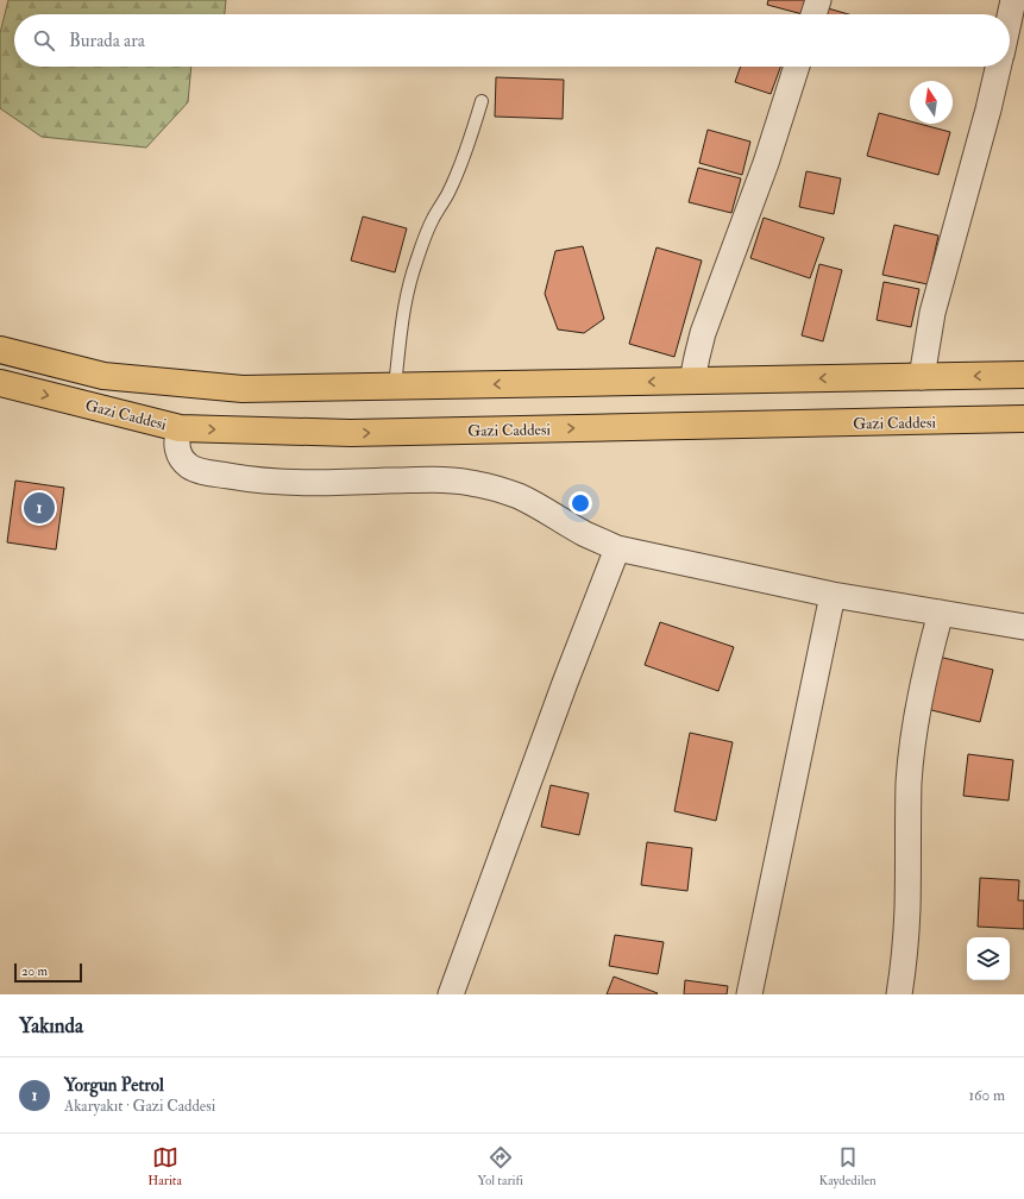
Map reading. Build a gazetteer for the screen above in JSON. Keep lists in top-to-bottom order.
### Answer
{
  "streets": {
    "highway": ["Gazi Caddesi"]
  },
  "scale_bar": "20 m",
  "north": "top",
  "page": {
    "search": "Burada ara",
    "pins": "1",
    "scale": "20 m",
    "heading": "Yakında",
    "list": [
      {
        "mark": "1",
        "name": "Yorgun Petrol",
        "note": "Akaryakıt · Gazi Caddesi",
        "value": "160 m"
      }
    ],
    "nav": ["Harita", "Yol tarifi", "Kaydedilen"]
  }
}
